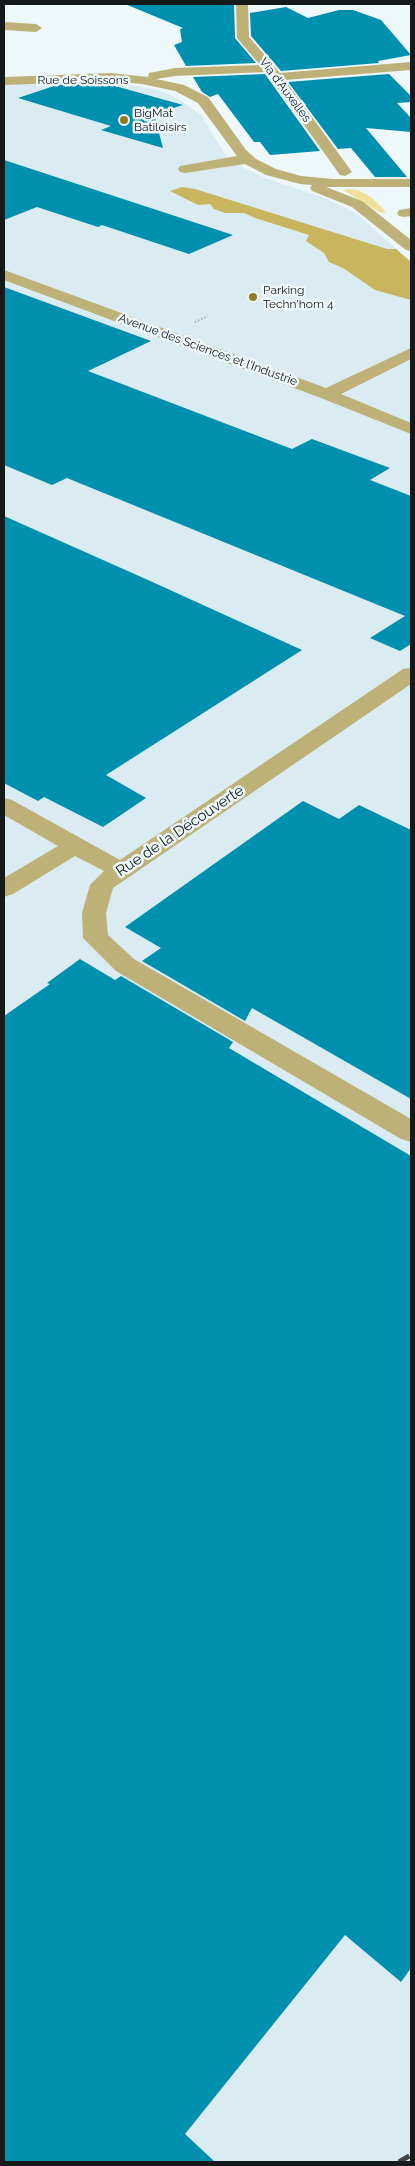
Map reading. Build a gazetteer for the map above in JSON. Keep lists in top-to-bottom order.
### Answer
{
  "streets": {
    "street": [
      "Rue de Soissons",
      "Via d'Auxelles",
      "Avenue des Sciences et l'Industrie",
      "Rue de la Découverte"
    ]
  },
  "places": ["BigMat Batiloisirs", "Parking Techn'hom 4"]
}
